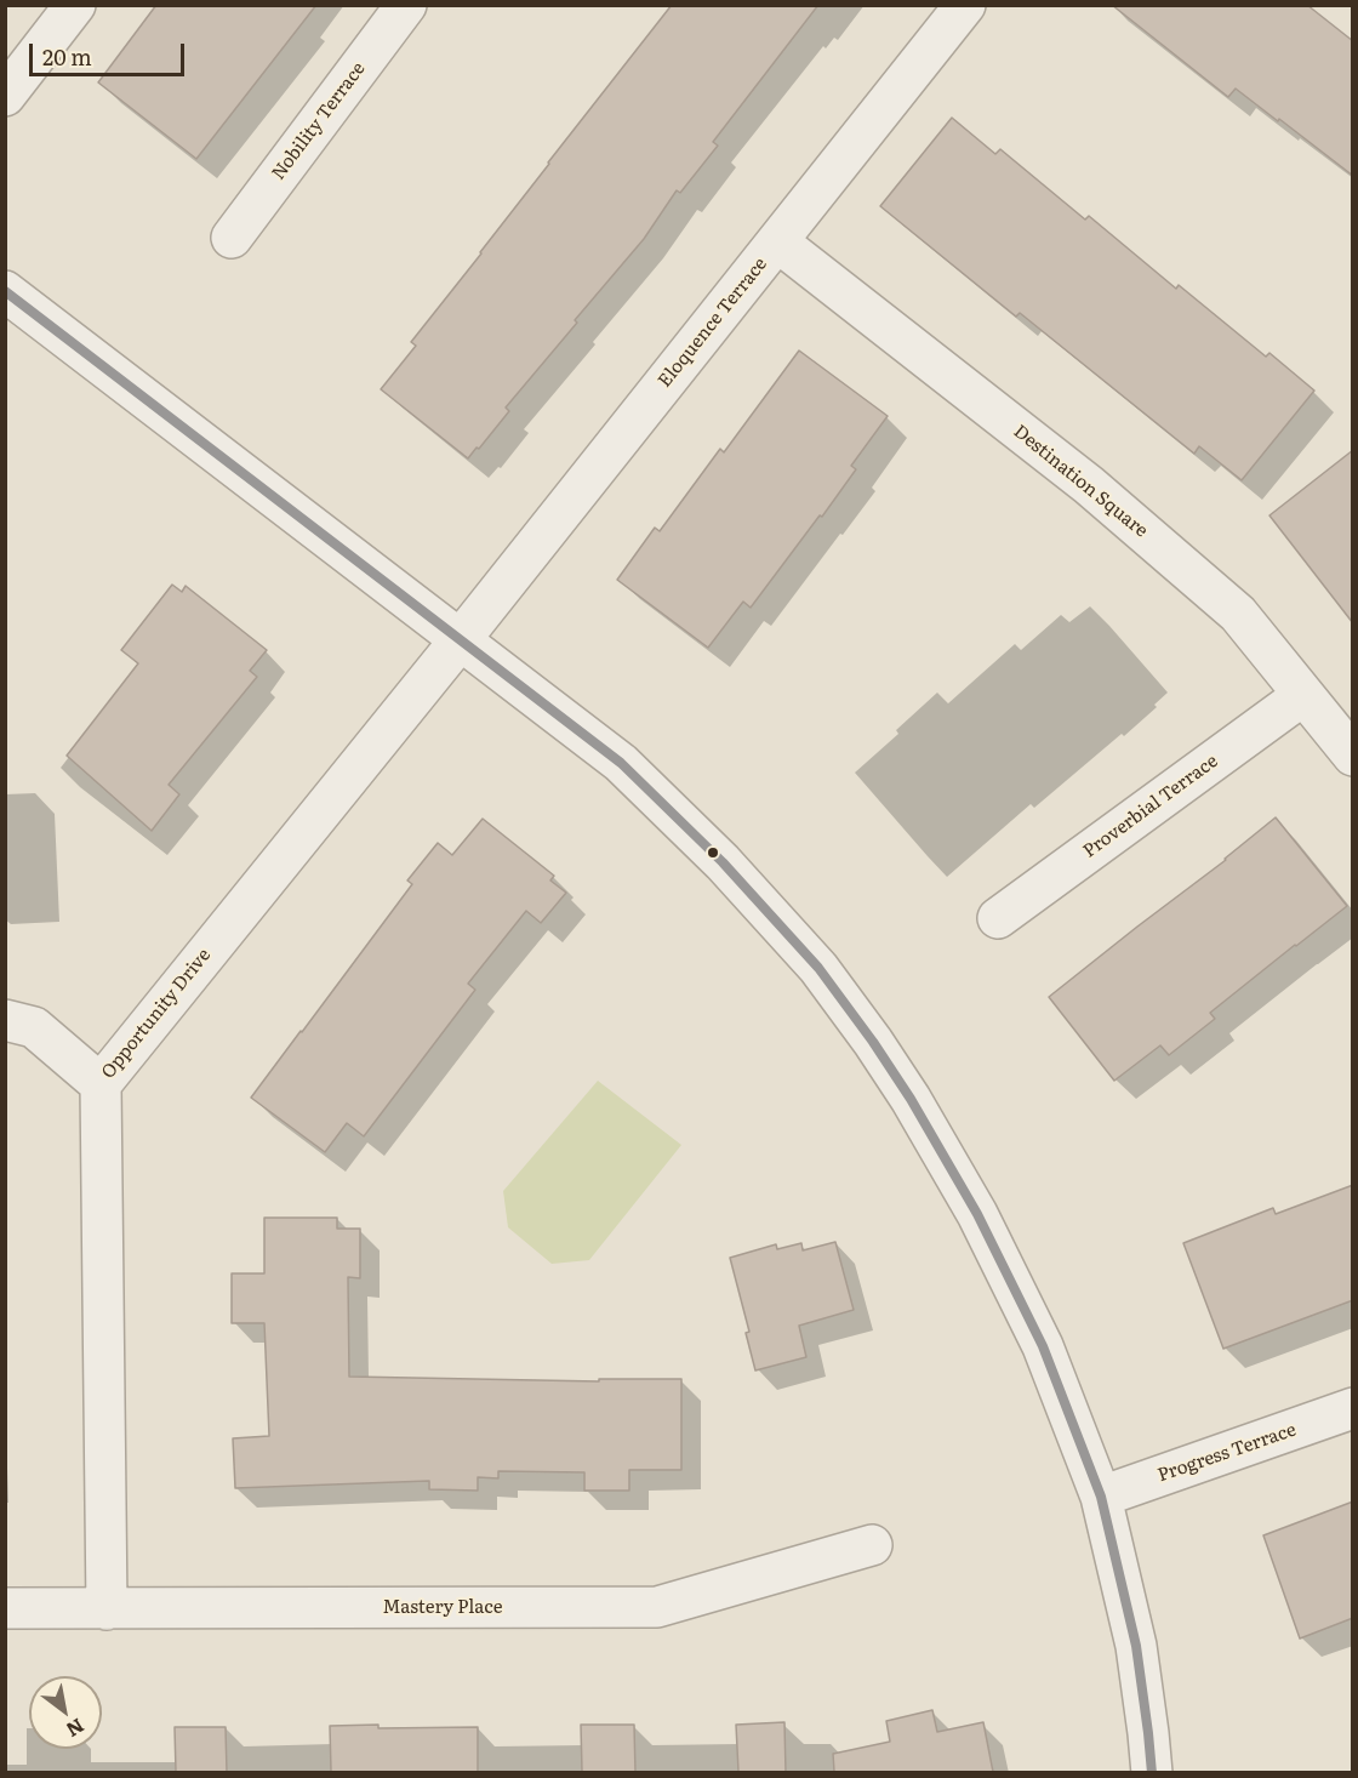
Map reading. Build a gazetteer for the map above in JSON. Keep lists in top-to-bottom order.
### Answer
{
  "streets": {
    "street": [
      "Nobility Terrace",
      "Eloquence Terrace",
      "Destination Square",
      "Proverbial Terrace",
      "Opportunity Drive",
      "Progress Terrace",
      "Mastery Place"
    ]
  },
  "crossings": [
    ["Eloquence Terrace", "Destination Square"],
    ["Eloquence Terrace", "Opportunity Drive"],
    ["Destination Square", "Proverbial Terrace"],
    ["Opportunity Drive", "Mastery Place"]
  ],
  "scale_bar": "20 m",
  "north": "bottom right"
}
